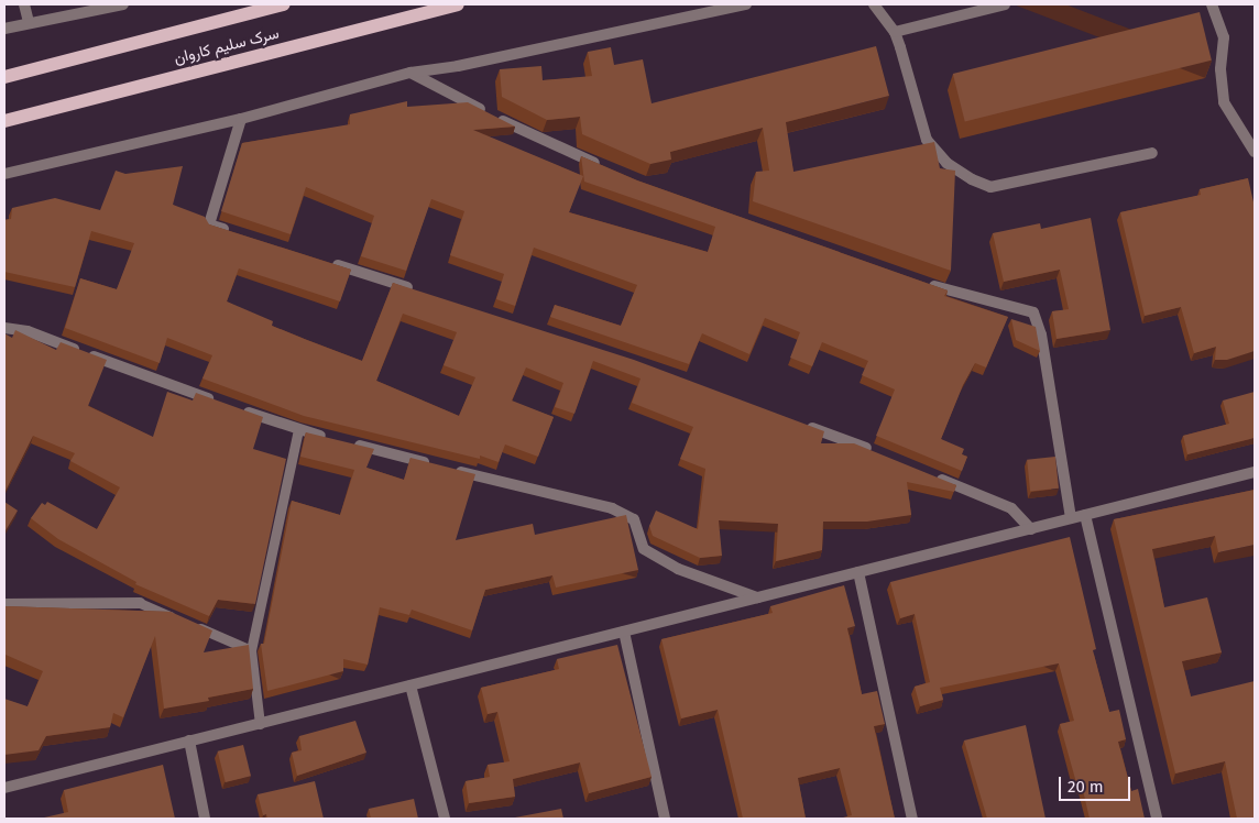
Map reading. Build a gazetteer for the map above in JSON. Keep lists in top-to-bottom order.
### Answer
{
  "streets": {
    "main road": ["سرک سلیم کاروان"]
  },
  "scale_bar": "20 m"
}
